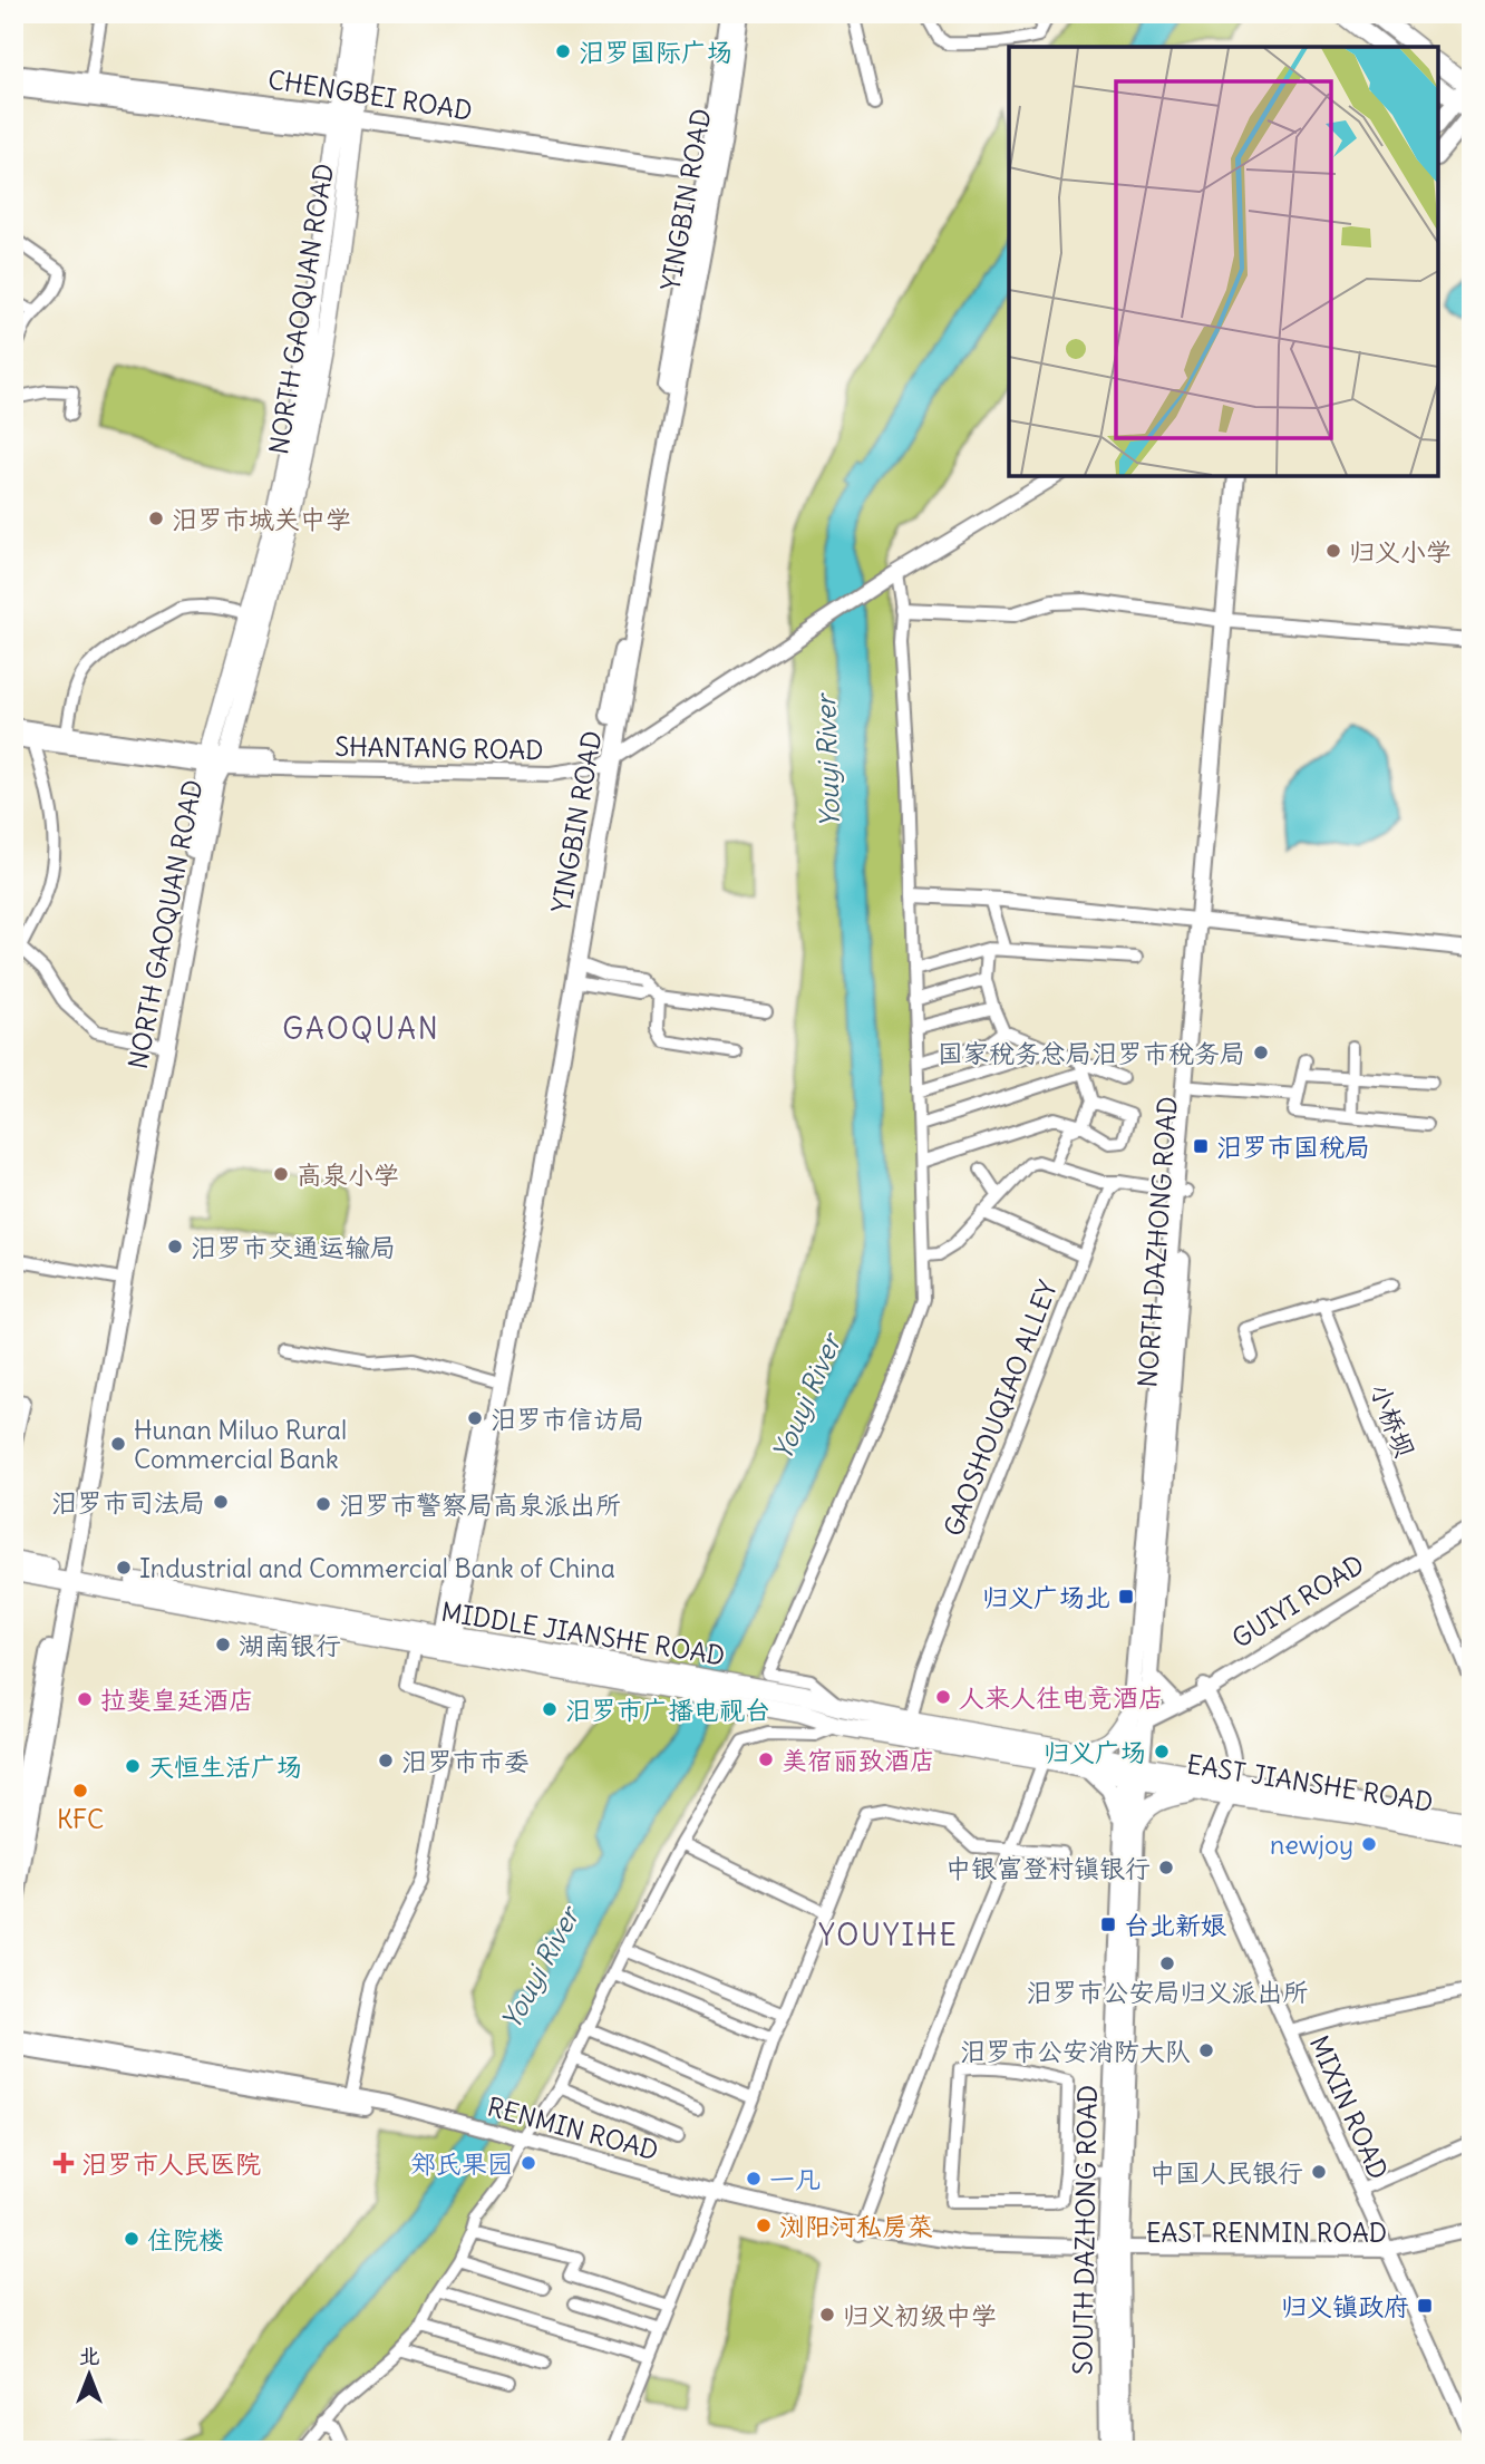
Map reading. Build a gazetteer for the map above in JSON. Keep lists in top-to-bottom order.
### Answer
{
  "streets": {
    "main road": [
      "CHENGBEI ROAD",
      "YINGBIN ROAD",
      "NORTH GAOQUAN ROAD",
      "NORTH DAZHONG ROAD",
      "MIDDLE JIANSHE ROAD",
      "EAST JIANSHE ROAD",
      "SOUTH DAZHONG ROAD"
    ],
    "street": [
      "SHANTANG ROAD",
      "GAOSHOUQIAO ALLEY",
      "小桥坝",
      "MIXIN ROAD",
      "RENMIN ROAD",
      "EAST RENMIN ROAD"
    ]
  },
  "crossings": [
    ["CHENGBEI ROAD", "YINGBIN ROAD"],
    ["CHENGBEI ROAD", "NORTH GAOQUAN ROAD"],
    ["YINGBIN ROAD", "SHANTANG ROAD"],
    ["YINGBIN ROAD", "MIDDLE JIANSHE ROAD"],
    ["NORTH GAOQUAN ROAD", "SHANTANG ROAD"],
    ["NORTH GAOQUAN ROAD", "MIDDLE JIANSHE ROAD"],
    ["NORTH DAZHONG ROAD", "MIDDLE JIANSHE ROAD"],
    ["NORTH DAZHONG ROAD", "EAST JIANSHE ROAD"],
    ["NORTH DAZHONG ROAD", "SOUTH DAZHONG ROAD"],
    ["GAOSHOUQIAO ALLEY", "MIDDLE JIANSHE ROAD"],
    ["MIDDLE JIANSHE ROAD", "EAST JIANSHE ROAD"],
    ["MIDDLE JIANSHE ROAD", "SOUTH DAZHONG ROAD"],
    ["EAST JIANSHE ROAD", "MIXIN ROAD"],
    ["EAST JIANSHE ROAD", "SOUTH DAZHONG ROAD"],
    ["MIXIN ROAD", "EAST RENMIN ROAD"],
    ["RENMIN ROAD", "SOUTH DAZHONG ROAD"],
    ["RENMIN ROAD", "EAST RENMIN ROAD"],
    ["SOUTH DAZHONG ROAD", "EAST RENMIN ROAD"]
  ],
  "districts": ["GAOQUAN", "YOUYIHE"],
  "water": ["Youyi River"],
  "places": {
    "other": [
      "汨罗国际广场",
      "汨罗市城关中学",
      "归义小学",
      "国家税务总局汨罗市税务局",
      "高泉小学",
      "汨罗市交通运输局",
      "汨罗市信访局",
      "Hunan Miluo Rural Commercial Bank",
      "汨罗市司法局",
      "汨罗市警察局高泉派出所",
      "Industrial and Commercial Bank of China",
      "湖南银行",
      "人来人往电竞酒店",
      "拉斐皇廷酒店",
      "汨罗市广播电视台",
      "归义广场",
      "美宿丽致酒店",
      "汨罗市市委",
      "天恒生活广场",
      "KFC",
      "newjoy",
      "中银富登村镇银行",
      "汨罗市公安局归义派出所",
      "汨罗市公安消防大队",
      "郑氏果园",
      "中国人民银行",
      "一凡",
      "浏阳河私房菜",
      "住院楼",
      "归义初级中学"
    ],
    "transit": [
      "汨罗市国税局",
      "归义广场北",
      "台北新娘",
      "归义镇政府"
    ],
    "health": ["汨罗市人民医院"]
  },
  "north": "top"
}
